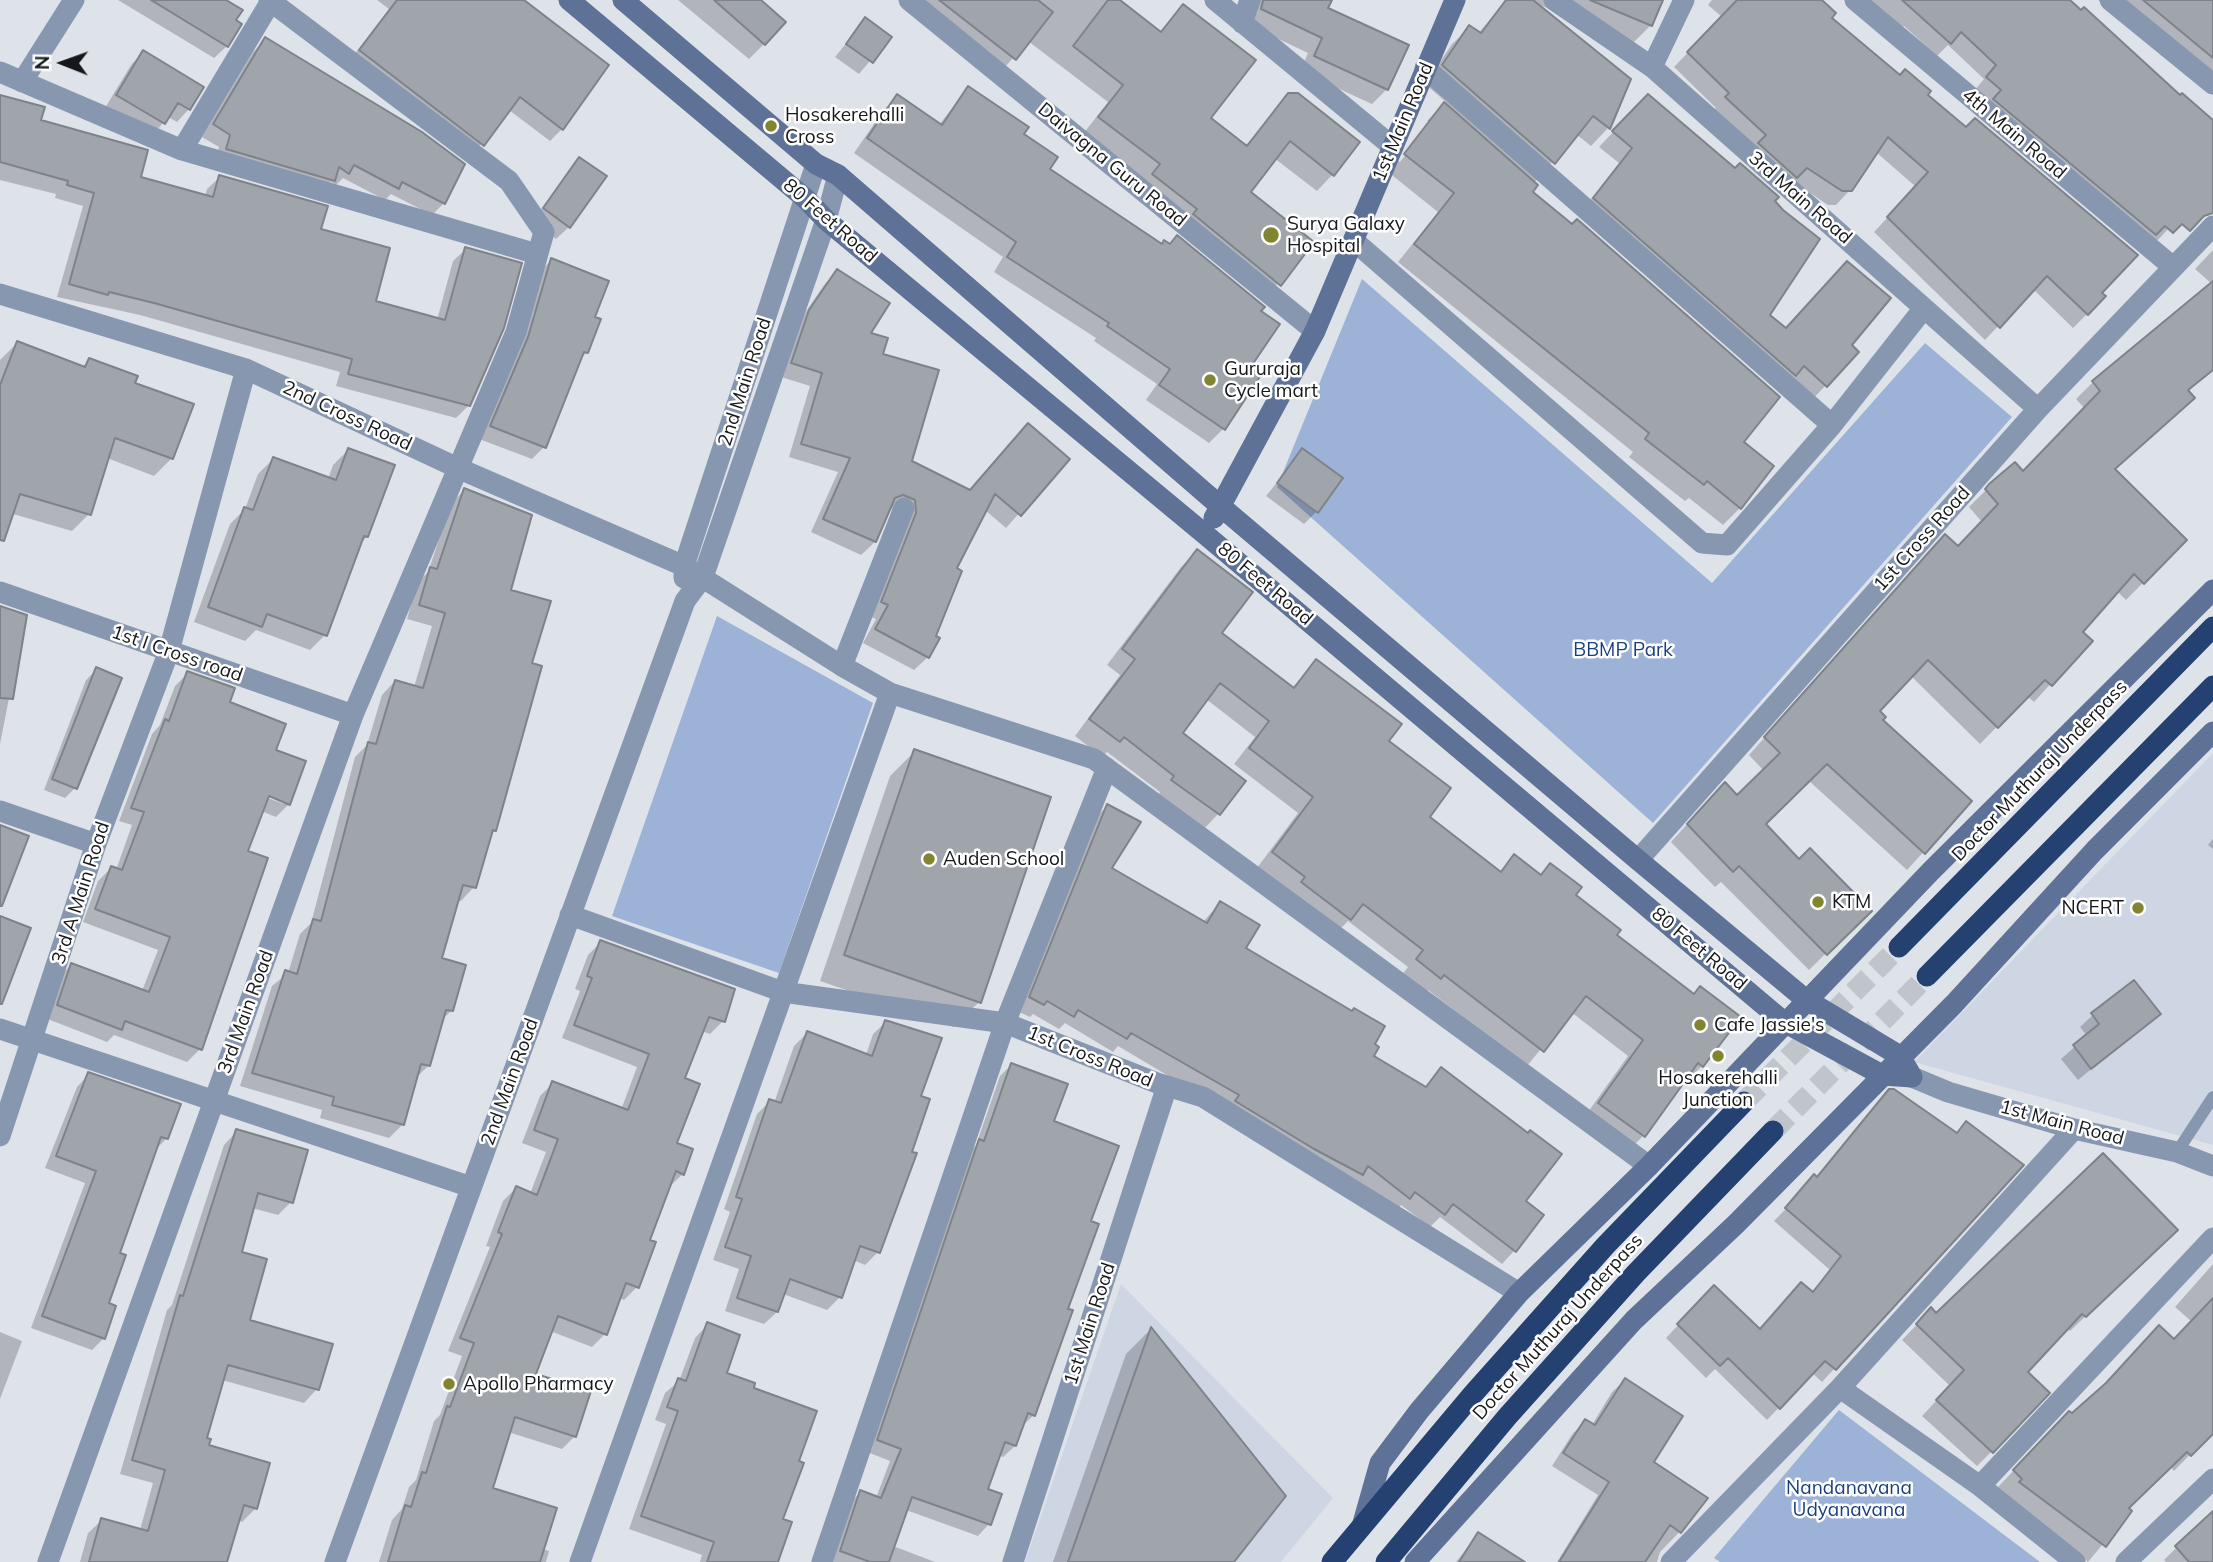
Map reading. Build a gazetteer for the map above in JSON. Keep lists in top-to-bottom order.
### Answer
{
  "streets": {
    "highway": ["Doctor Muthuraj Underpass"],
    "main road": ["1st Main Road", "80 Feet Road"],
    "street": [
      "4th Main Road",
      "Daivagna Guru Road",
      "3rd Main Road",
      "2nd Main Road",
      "2nd Cross Road",
      "1st Cross Road",
      "1st I Cross road",
      "3rd A Main Road"
    ]
  },
  "crossings": [
    ["1st Main Road", "Daivagna Guru Road"],
    ["1st Main Road", "80 Feet Road"],
    ["1st Main Road", "1st Cross Road"],
    ["4th Main Road", "1st Cross Road"],
    ["3rd Main Road", "2nd Cross Road"],
    ["3rd Main Road", "1st Cross Road"],
    ["3rd Main Road", "1st I Cross road"],
    ["80 Feet Road", "2nd Main Road"],
    ["80 Feet Road", "1st Cross Road"],
    ["2nd Main Road", "2nd Cross Road"],
    ["2nd Cross Road", "3rd A Main Road"],
    ["1st I Cross road", "3rd A Main Road"]
  ],
  "parks": ["BBMP Park", "Nandanavana Udyanavana"],
  "places": [
    "Hosakerehalli Cross",
    "Surya Galaxy Hospital",
    "Gururaja Cycle mart",
    "Auden School",
    "KTM",
    "NCERT",
    "Cafe Jassie's",
    "Hosakerehalli Junction",
    "Apollo Pharmacy"
  ],
  "north": "left"
}
